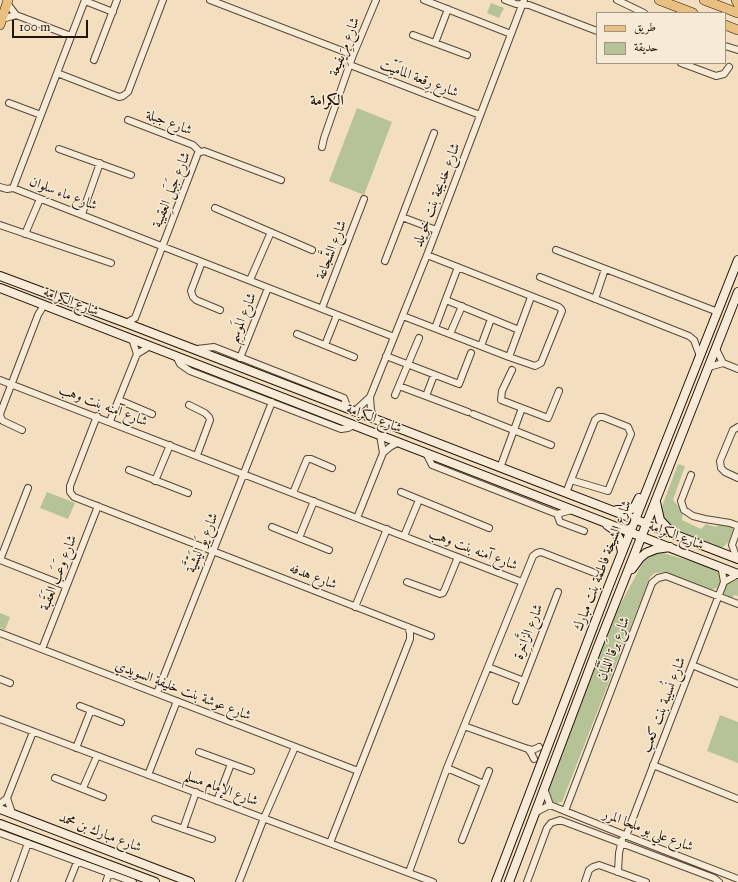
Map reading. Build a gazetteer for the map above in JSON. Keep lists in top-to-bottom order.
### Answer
{
  "streets": {
    "main road": ["شارع الكرامة", "شارع الشيخة فاطمة بنت مبارك", "شارع مبارك بن محمد"],
    "street": [
      "شارع مِرَيفِيعة",
      "شارع رِقعة المامَيِّت",
      "شارع جبلة",
      "شارع جَبَل العِقيبة",
      "شارع ماء سِلوان",
      "شارع خديجة بنت خويلد",
      "شارع الشَّجاعة",
      "شارع المَوسِم",
      "شارع آمنه بنت وهب",
      "شارع يَو اليَشِّيَّة",
      "شارع وَعَب العَقَبة",
      "شارع هدفه",
      "شارع الزَّاخِرة",
      "شارع بَرقا اللَّيَّان",
      "شارع عوشة بنت خليفة السويدي",
      "شارع نُسيبة بنت كعب",
      "شارع الإمام مسلم",
      "شارع علي بو ملحا المرر"
    ]
  },
  "crossings": [
    ["شارع مِرَيفِيعة", "شارع رِقعة المامَيِّت"],
    ["شارع رِقعة المامَيِّت", "شارع خديجة بنت خويلد"],
    ["شارع جبلة", "شارع جَبَل العِقيبة"],
    ["شارع جَبَل العِقيبة", "شارع ماء سِلوان"],
    ["شارع ماء سِلوان", "شارع خديجة بنت خويلد"],
    ["شارع ماء سِلوان", "شارع الشَّجاعة"],
    ["شارع ماء سِلوان", "شارع المَوسِم"],
    ["شارع خديجة بنت خويلد", "شارع الكرامة"],
    ["شارع الكرامة", "شارع الشيخة فاطمة بنت مبارك"],
    ["شارع آمنه بنت وهب", "شارع يَو اليَشِّيَّة"],
    ["شارع آمنه بنت وهب", "شارع هدفه"],
    ["شارع آمنه بنت وهب", "شارع الزَّاخِرة"],
    ["شارع آمنه بنت وهب", "شارع الإمام مسلم"],
    ["شارع يَو اليَشِّيَّة", "شارع هدفه"],
    ["شارع يَو اليَشِّيَّة", "شارع عوشة بنت خليفة السويدي"],
    ["شارع وَعَب العَقَبة", "شارع هدفه"],
    ["شارع وَعَب العَقَبة", "شارع عوشة بنت خليفة السويدي"],
    ["شارع بَرقا اللَّيَّان", "شارع نُسيبة بنت كعب"],
    ["شارع بَرقا اللَّيَّان", "شارع علي بو ملحا المرر"],
    ["شارع نُسيبة بنت كعب", "شارع علي بو ملحا المرر"]
  ],
  "districts": ["الكرامة"],
  "legend": ["طريق", "حديقة"],
  "scale_bar": "100 m"
}
